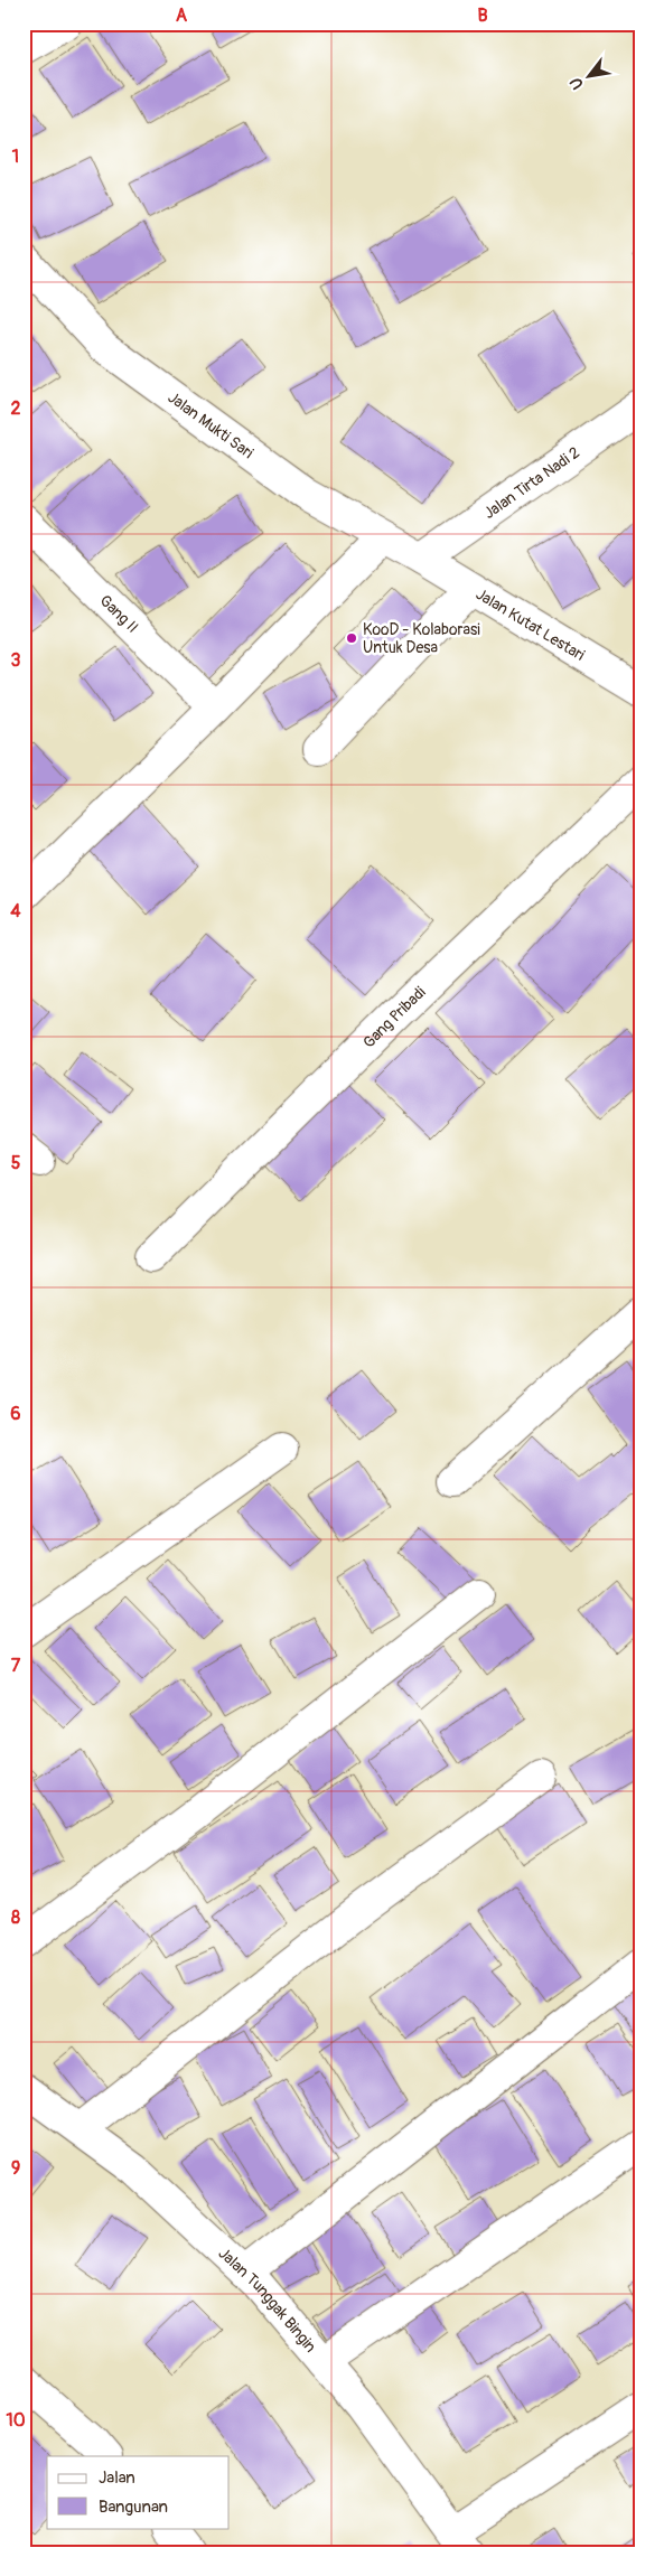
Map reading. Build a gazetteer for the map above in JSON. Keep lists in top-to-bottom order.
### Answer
{
  "streets": {
    "street": [
      "Jalan Mukti Sari",
      "Jalan Tirta Nadi 2",
      "Gang II",
      "Jalan Kutat Lestari",
      "Gang Pribadi",
      "Jalan Tunggak Bingin"
    ]
  },
  "crossings": [
    ["Jalan Mukti Sari", "Jalan Tirta Nadi 2"],
    ["Jalan Mukti Sari", "Jalan Kutat Lestari"],
    ["Jalan Tirta Nadi 2", "Jalan Kutat Lestari"]
  ],
  "places": ["KooD - Kolaborasi Untuk Desa"],
  "legend": ["Jalan", "Bangunan"],
  "north": "bottom left",
  "grid": {
    "columns": ["A", "B"],
    "rows": [
      "1",
      "2",
      "3",
      "4",
      "5",
      "6",
      "7",
      "8",
      "9",
      "10"
    ]
  }
}
